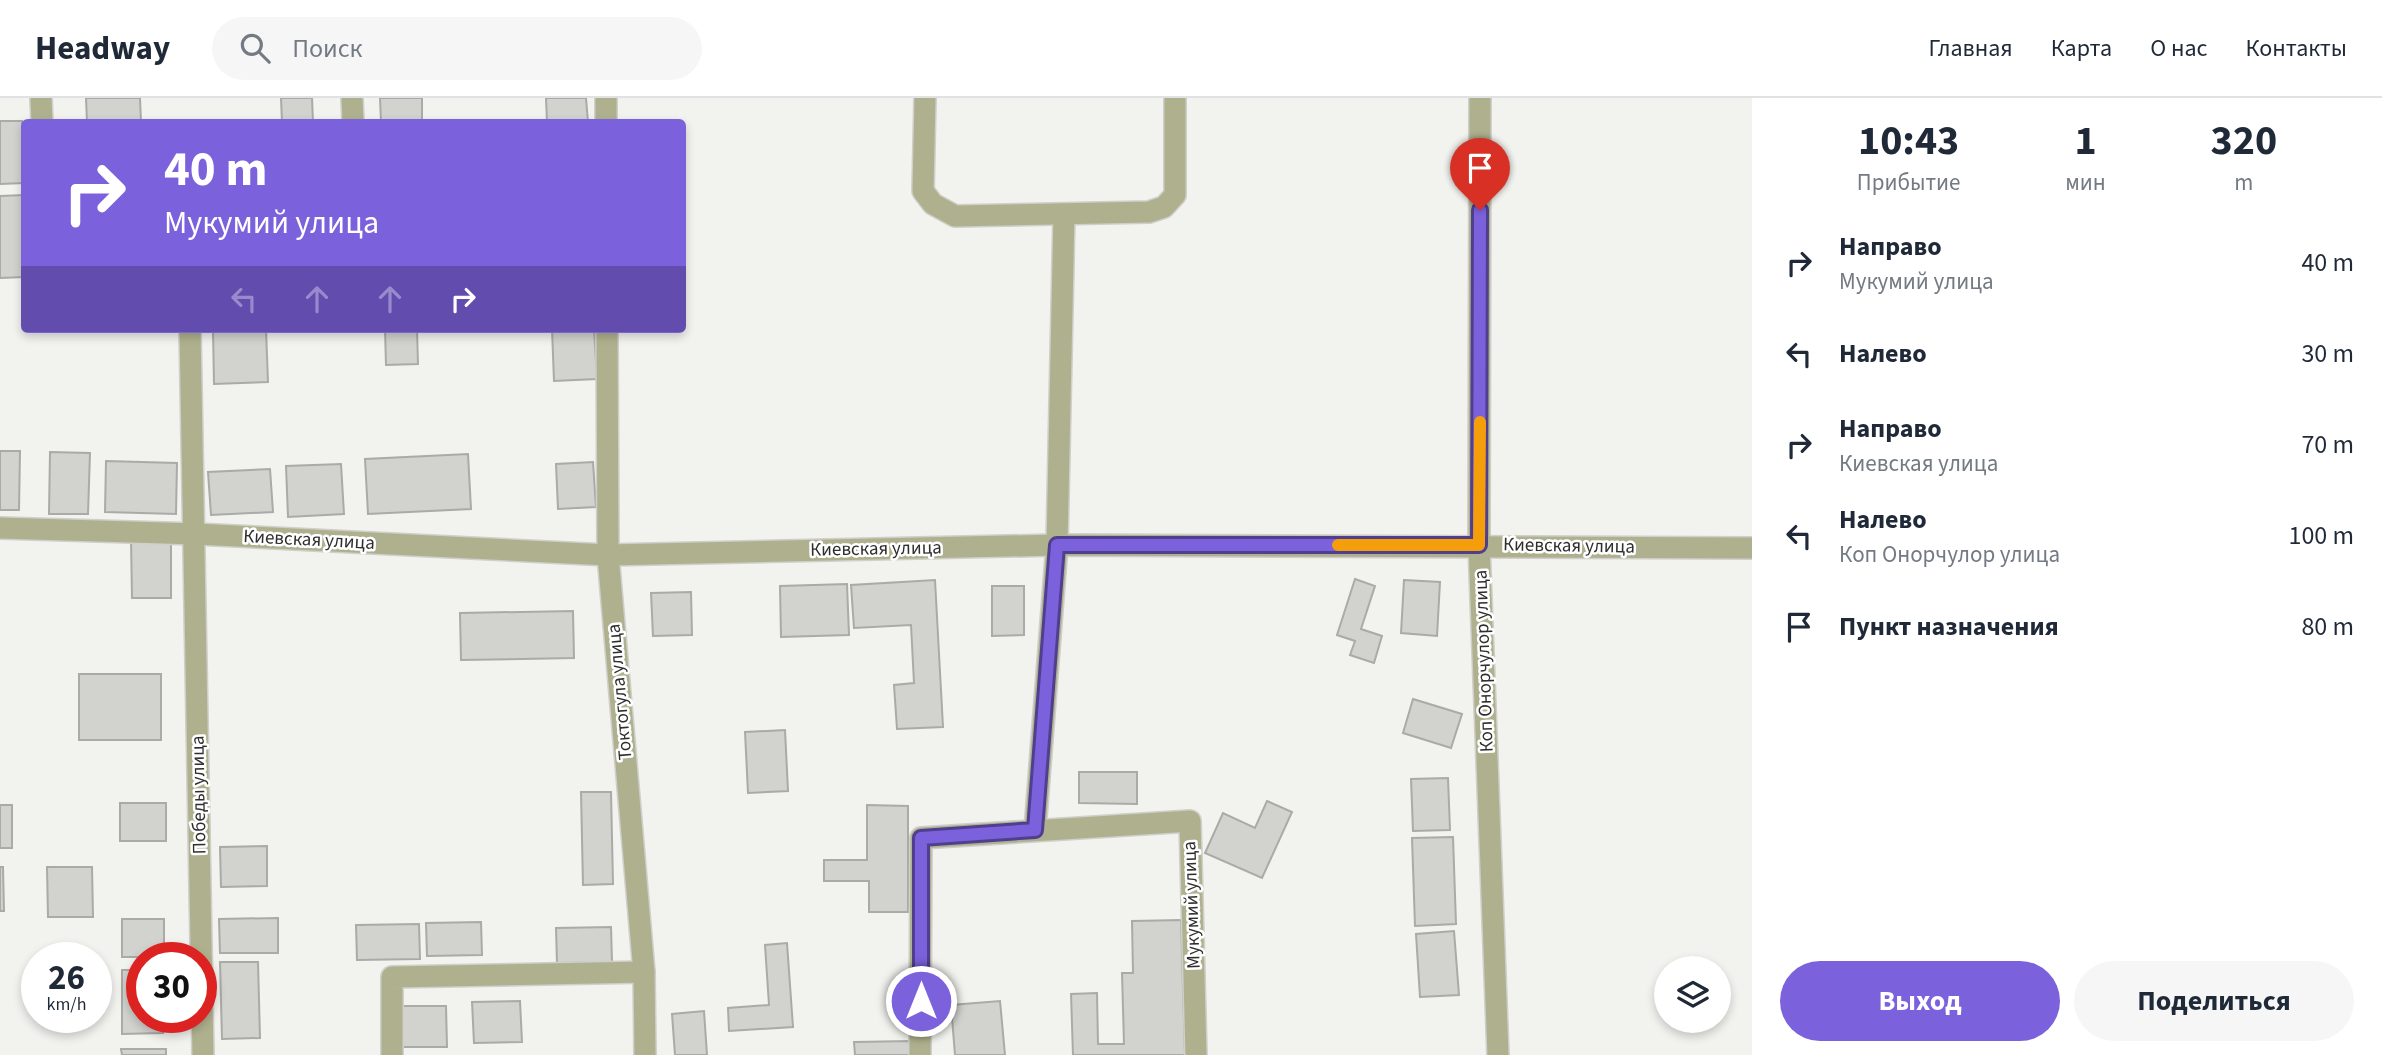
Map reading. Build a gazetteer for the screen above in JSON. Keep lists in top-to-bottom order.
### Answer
{
  "streets": {
    "street": [
      "Киевская улица",
      "Коп Онорчулор улица",
      "Токтогула улица",
      "Победы улица",
      "Мукумий улица"
    ]
  },
  "crossings": [
    ["Киевская улица", "Коп Онорчулор улица"],
    ["Киевская улица", "Токтогула улица"],
    ["Киевская улица", "Победы улица"]
  ],
  "page": {
    "header": "Headway",
    "search": "Поиск",
    "nav": [
      "Главная",
      "Карта",
      "О нас",
      "Контакты"
    ],
    "eta": [
      "10:43",
      "Прибытие",
      "1",
      "мин",
      "320",
      "m"
    ],
    "turn": ["40 m", "Мукумий улица"],
    "list": [
      {
        "name": "Направо",
        "note": "Мукумий улица",
        "value": "40 m"
      },
      {
        "name": "Налево",
        "value": "30 m"
      },
      {
        "name": "Направо",
        "note": "Киевская улица",
        "value": "70 m"
      },
      {
        "name": "Налево",
        "note": "Коп Онорчулор улица",
        "value": "100 m"
      },
      {
        "name": "Пункт назначения",
        "value": "80 m"
      }
    ],
    "speed": "26 km/h",
    "limit": "30",
    "buttons": ["Выход", "Поделиться"]
  }
}
